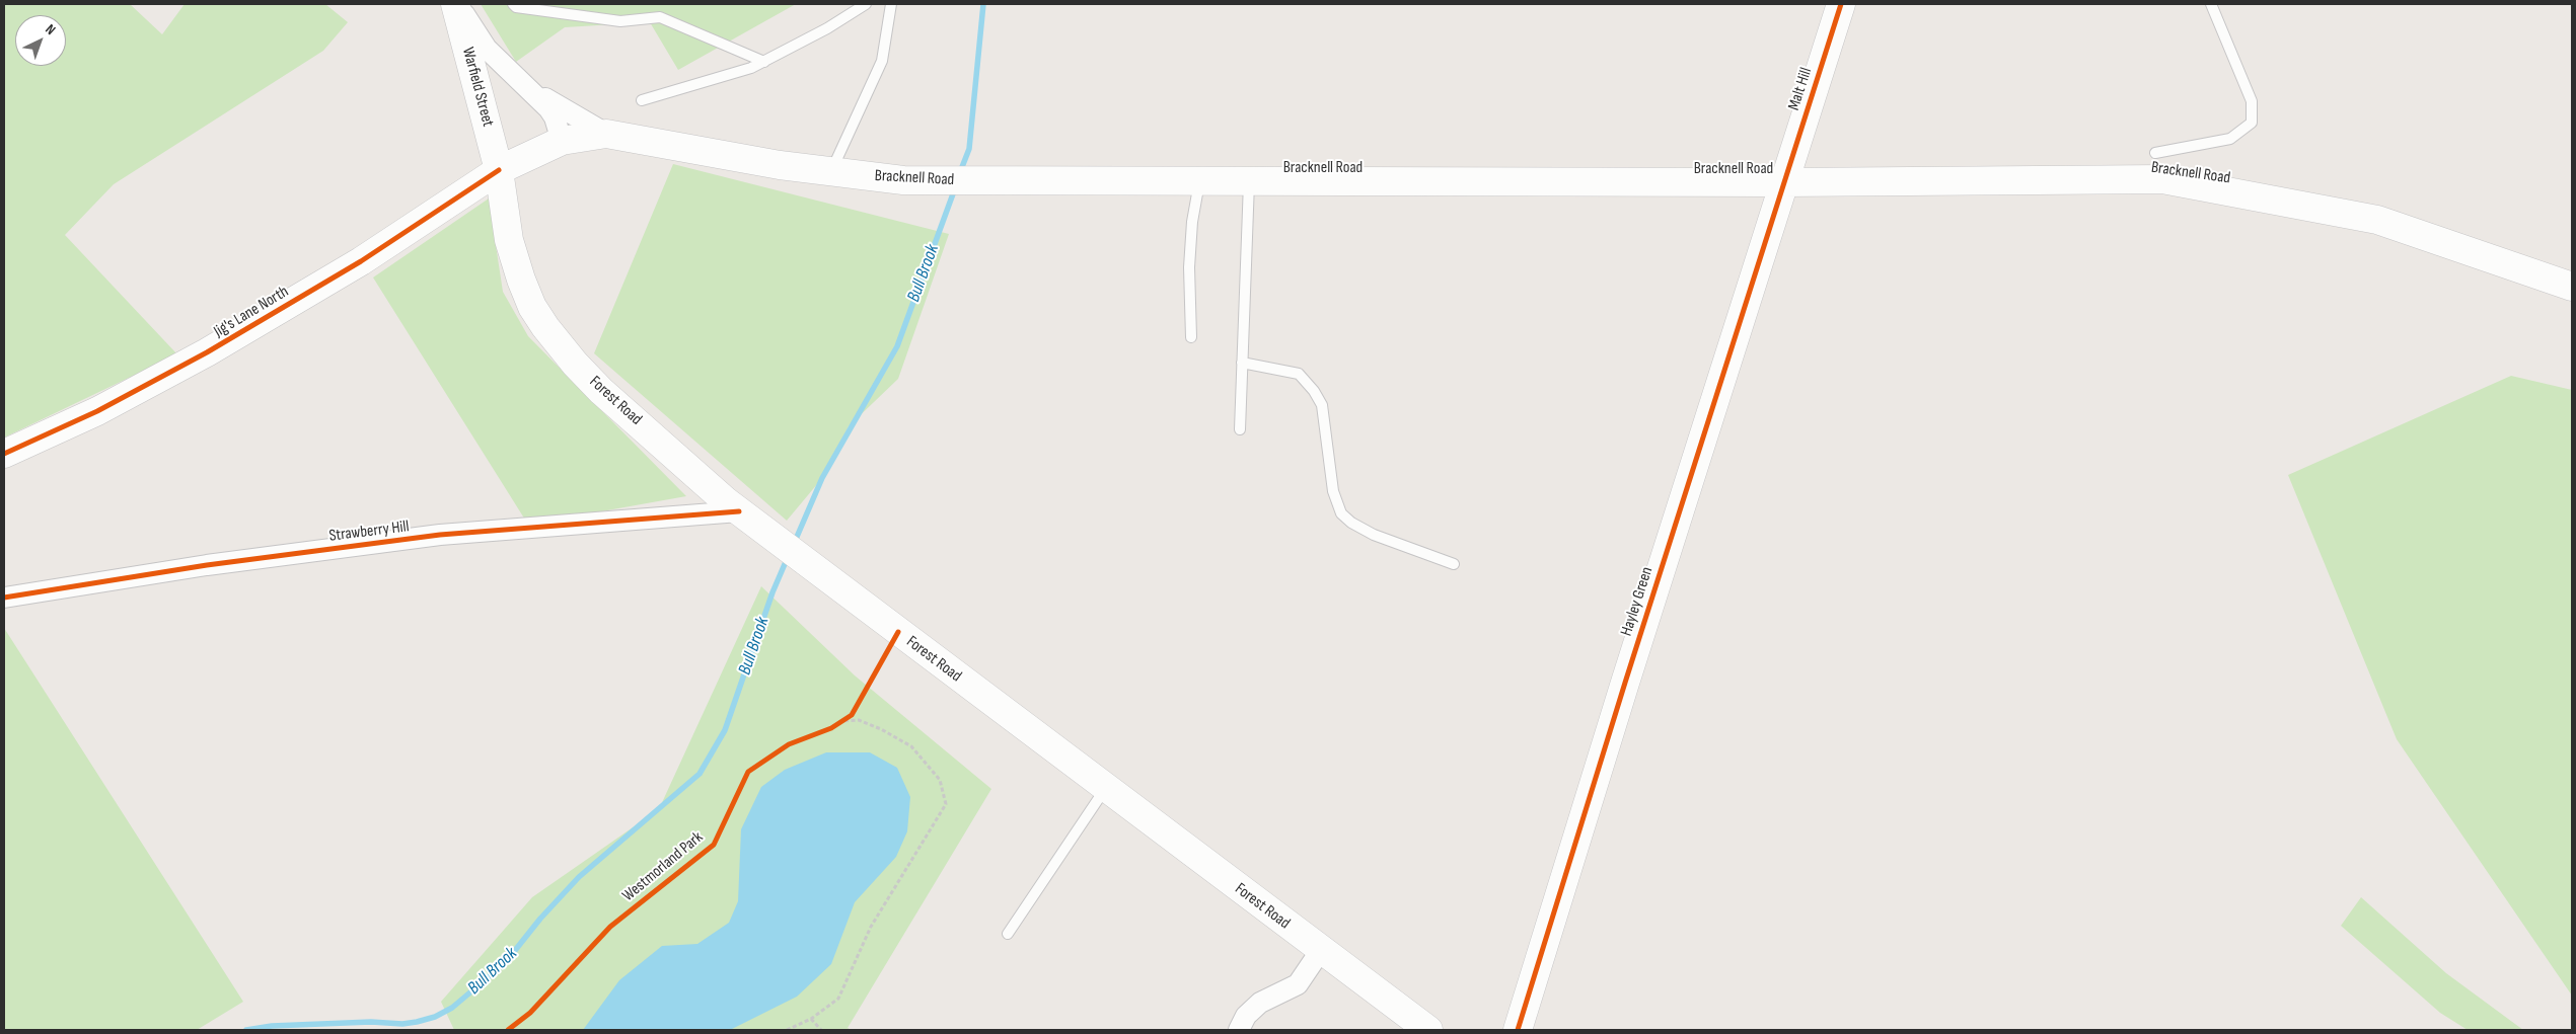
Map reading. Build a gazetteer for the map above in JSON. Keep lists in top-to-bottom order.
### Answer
{
  "streets": {
    "main road": [
      "Warfield Street",
      "Malt Hill",
      "Bracknell Road",
      "Jig's Lane North",
      "Forest Road",
      "Hayley Green"
    ],
    "street": ["Strawberry Hill"],
    "cycle path": ["Westmorland Park"]
  },
  "crossings": [
    ["Warfield Street", "Bracknell Road"],
    ["Warfield Street", "Jig's Lane North"],
    ["Warfield Street", "Forest Road"],
    ["Malt Hill", "Bracknell Road"],
    ["Malt Hill", "Hayley Green"],
    ["Bracknell Road", "Jig's Lane North"],
    ["Bracknell Road", "Forest Road"],
    ["Bracknell Road", "Hayley Green"],
    ["Jig's Lane North", "Forest Road"],
    ["Forest Road", "Strawberry Hill"]
  ],
  "water": ["Bull Brook"],
  "north": "top right"
}
